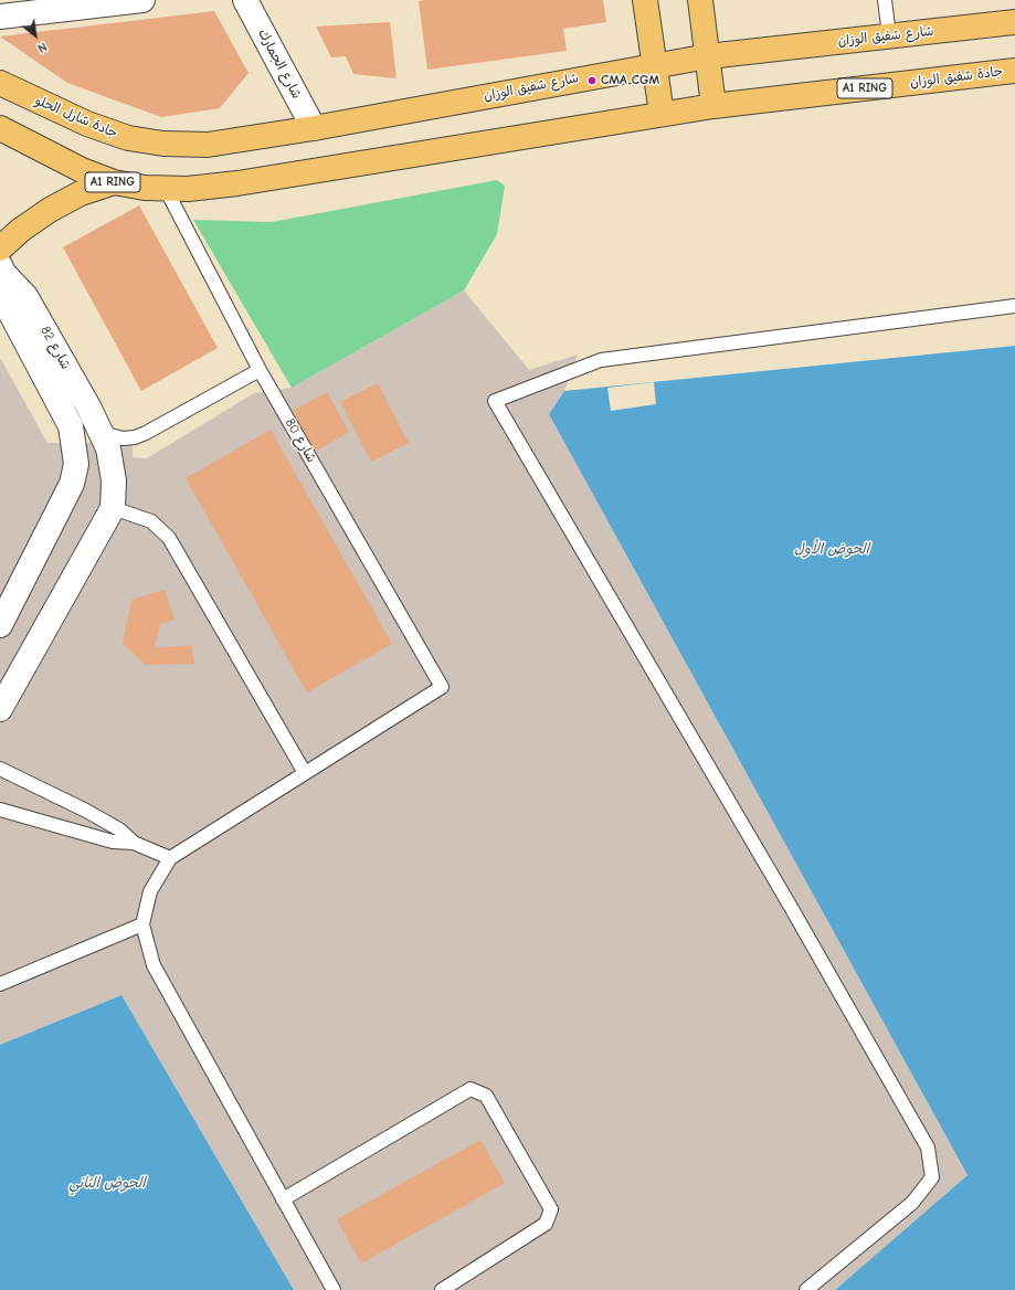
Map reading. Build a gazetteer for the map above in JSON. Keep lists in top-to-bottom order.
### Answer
{
  "streets": {
    "main road": [
      "شارع شفيق الوزان",
      "جادة شفيق الوزان",
      "A1 RING",
      "جادة شارل الحلو"
    ],
    "street": ["شارع الجمارك", "شارع 82"],
    "lane": ["شارع 80"]
  },
  "crossings": [
    ["شارع شفيق الوزان", "شارع الجمارك"],
    ["شارع شفيق الوزان", "جادة شارل الحلو"],
    ["جادة شفيق الوزان", "A1 RING"],
    ["A1 RING", "شارع 80"]
  ],
  "water": ["الحوض الأول", "الحوض الثاني"],
  "places": ["CMA CGM"],
  "north": "bottom right"
}
